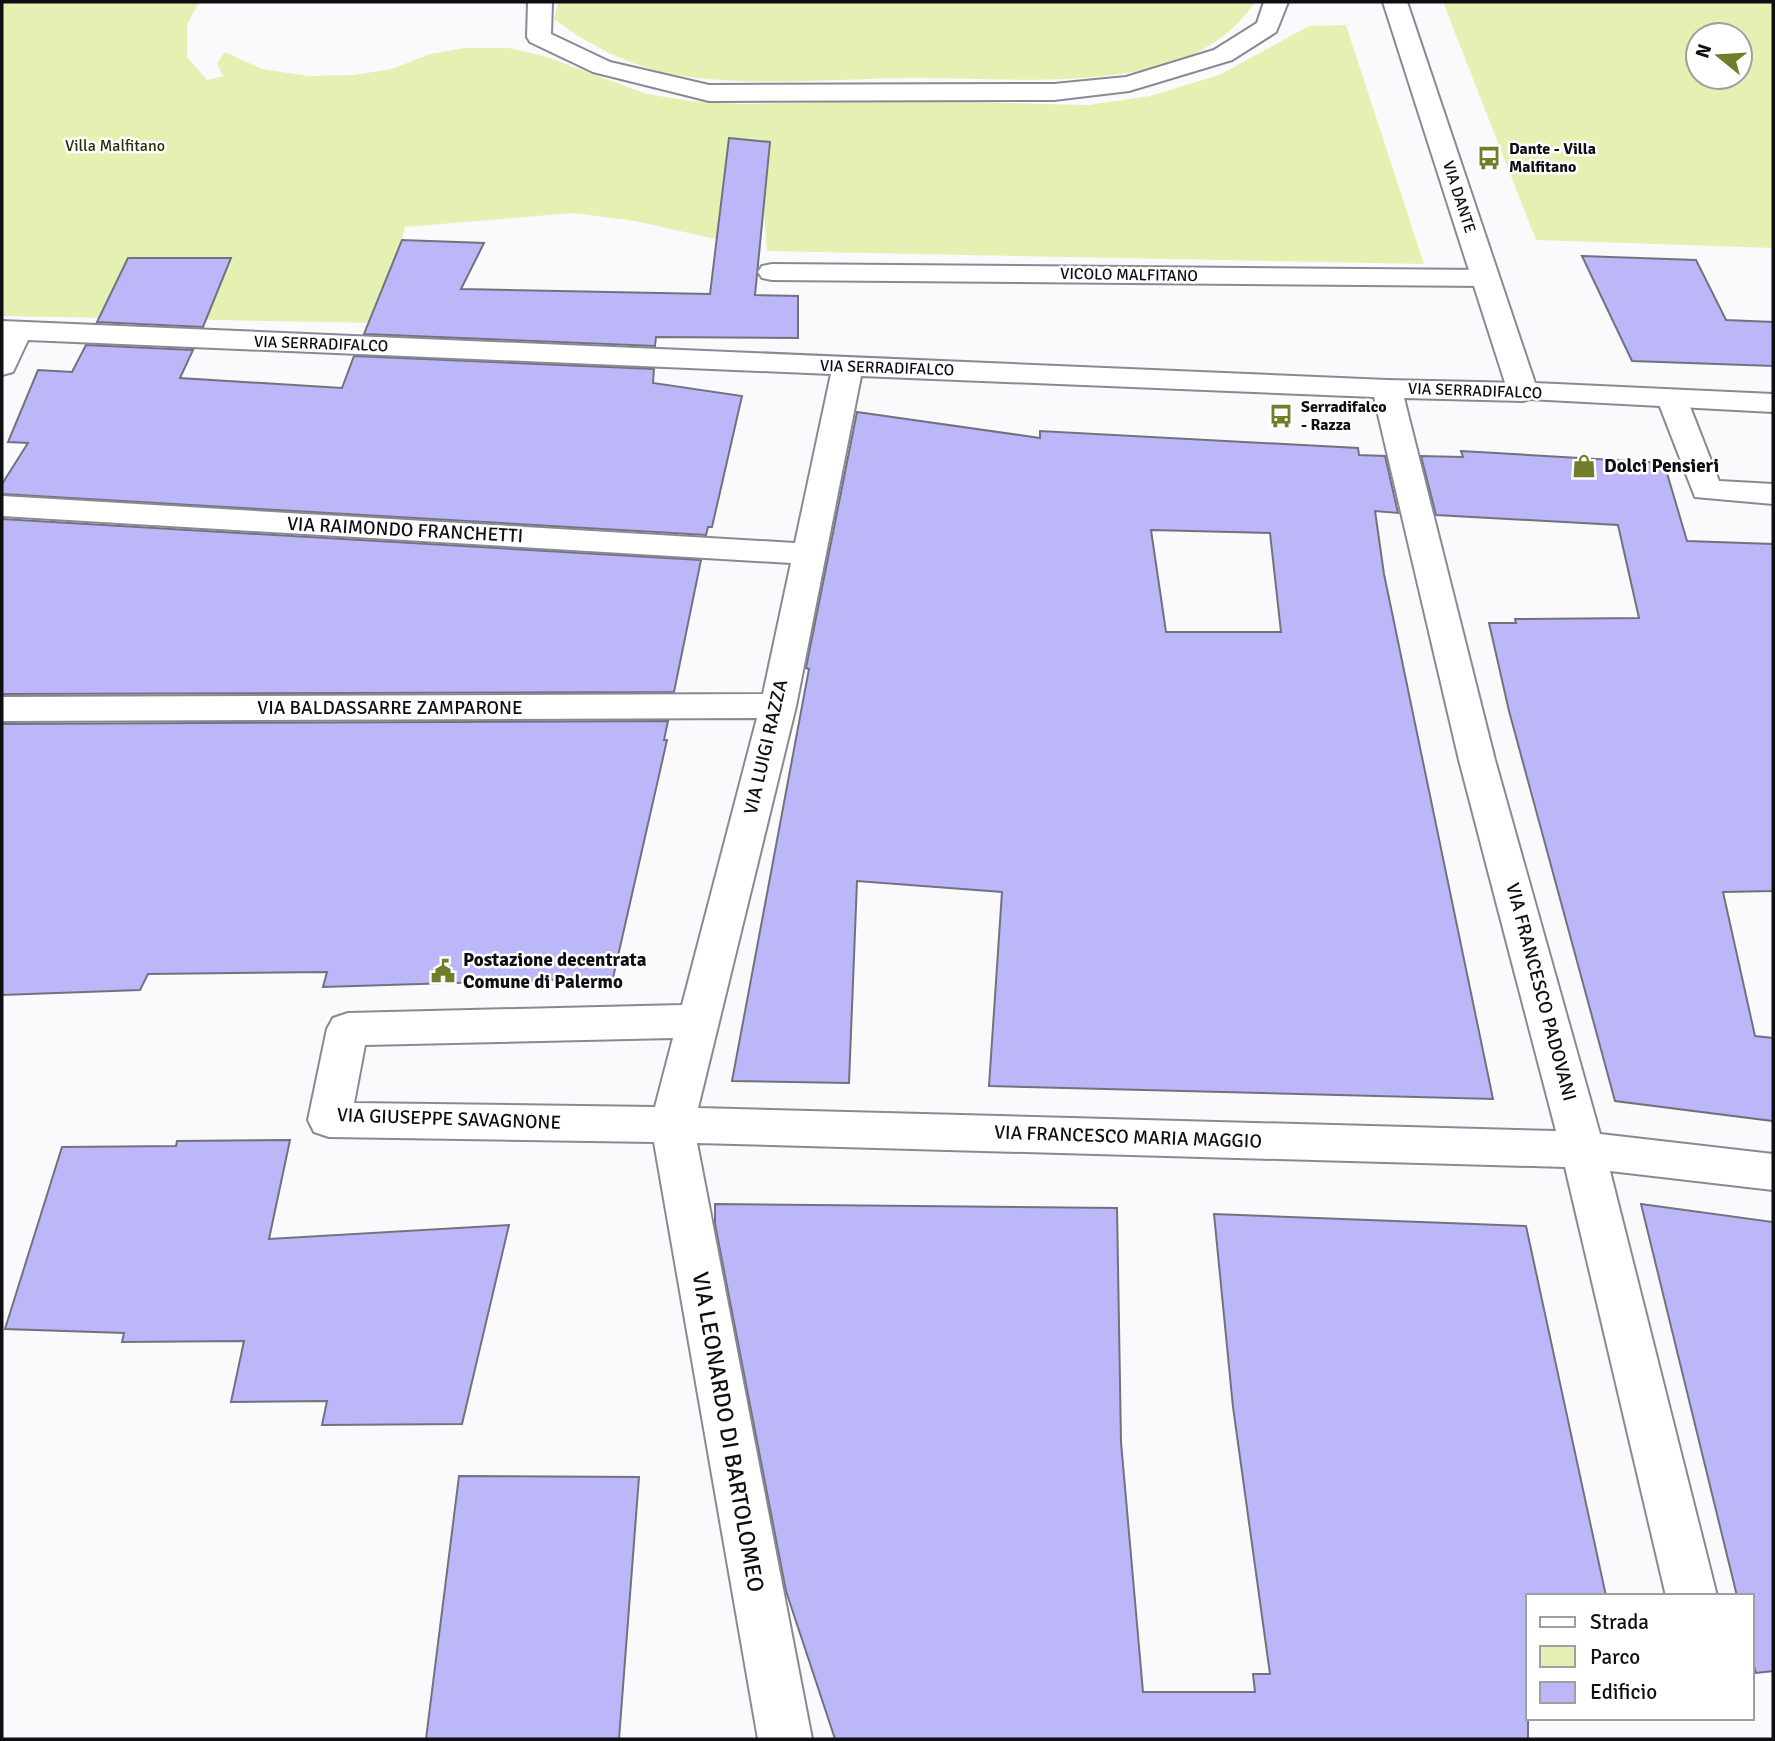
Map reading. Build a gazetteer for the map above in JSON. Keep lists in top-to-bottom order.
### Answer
{
  "streets": {
    "street": [
      "VIA DANTE",
      "VICOLO MALFITANO",
      "VIA SERRADIFALCO",
      "VIA RAIMONDO FRANCHETTI",
      "VIA BALDASSARRE ZAMPARONE",
      "VIA LUIGI RAZZA",
      "VIA FRANCESCO PADOVANI",
      "VIA GIUSEPPE SAVAGNONE",
      "VIA FRANCESCO MARIA MAGGIO",
      "VIA LEONARDO DI BARTOLOMEO"
    ]
  },
  "crossings": [
    ["VIA DANTE", "VICOLO MALFITANO"],
    ["VIA DANTE", "VIA SERRADIFALCO"],
    ["VIA SERRADIFALCO", "VIA LUIGI RAZZA"],
    ["VIA SERRADIFALCO", "VIA FRANCESCO PADOVANI"],
    ["VIA RAIMONDO FRANCHETTI", "VIA LUIGI RAZZA"],
    ["VIA BALDASSARRE ZAMPARONE", "VIA LUIGI RAZZA"],
    ["VIA LUIGI RAZZA", "VIA GIUSEPPE SAVAGNONE"],
    ["VIA LUIGI RAZZA", "VIA FRANCESCO MARIA MAGGIO"],
    ["VIA LUIGI RAZZA", "VIA LEONARDO DI BARTOLOMEO"],
    ["VIA FRANCESCO PADOVANI", "VIA FRANCESCO MARIA MAGGIO"],
    ["VIA GIUSEPPE SAVAGNONE", "VIA FRANCESCO MARIA MAGGIO"],
    ["VIA GIUSEPPE SAVAGNONE", "VIA LEONARDO DI BARTOLOMEO"],
    ["VIA FRANCESCO MARIA MAGGIO", "VIA LEONARDO DI BARTOLOMEO"]
  ],
  "parks": ["Villa Malfitano"],
  "places": {
    "bus stop": ["Dante - Villa Malfitano", "Serradifalco - Razza"],
    "shop": ["Dolci Pensieri"],
    "public building": ["Postazione decentrata Comune di Palermo"]
  },
  "legend": ["Strada", "Parco", "Edificio"],
  "north": "left"
}
